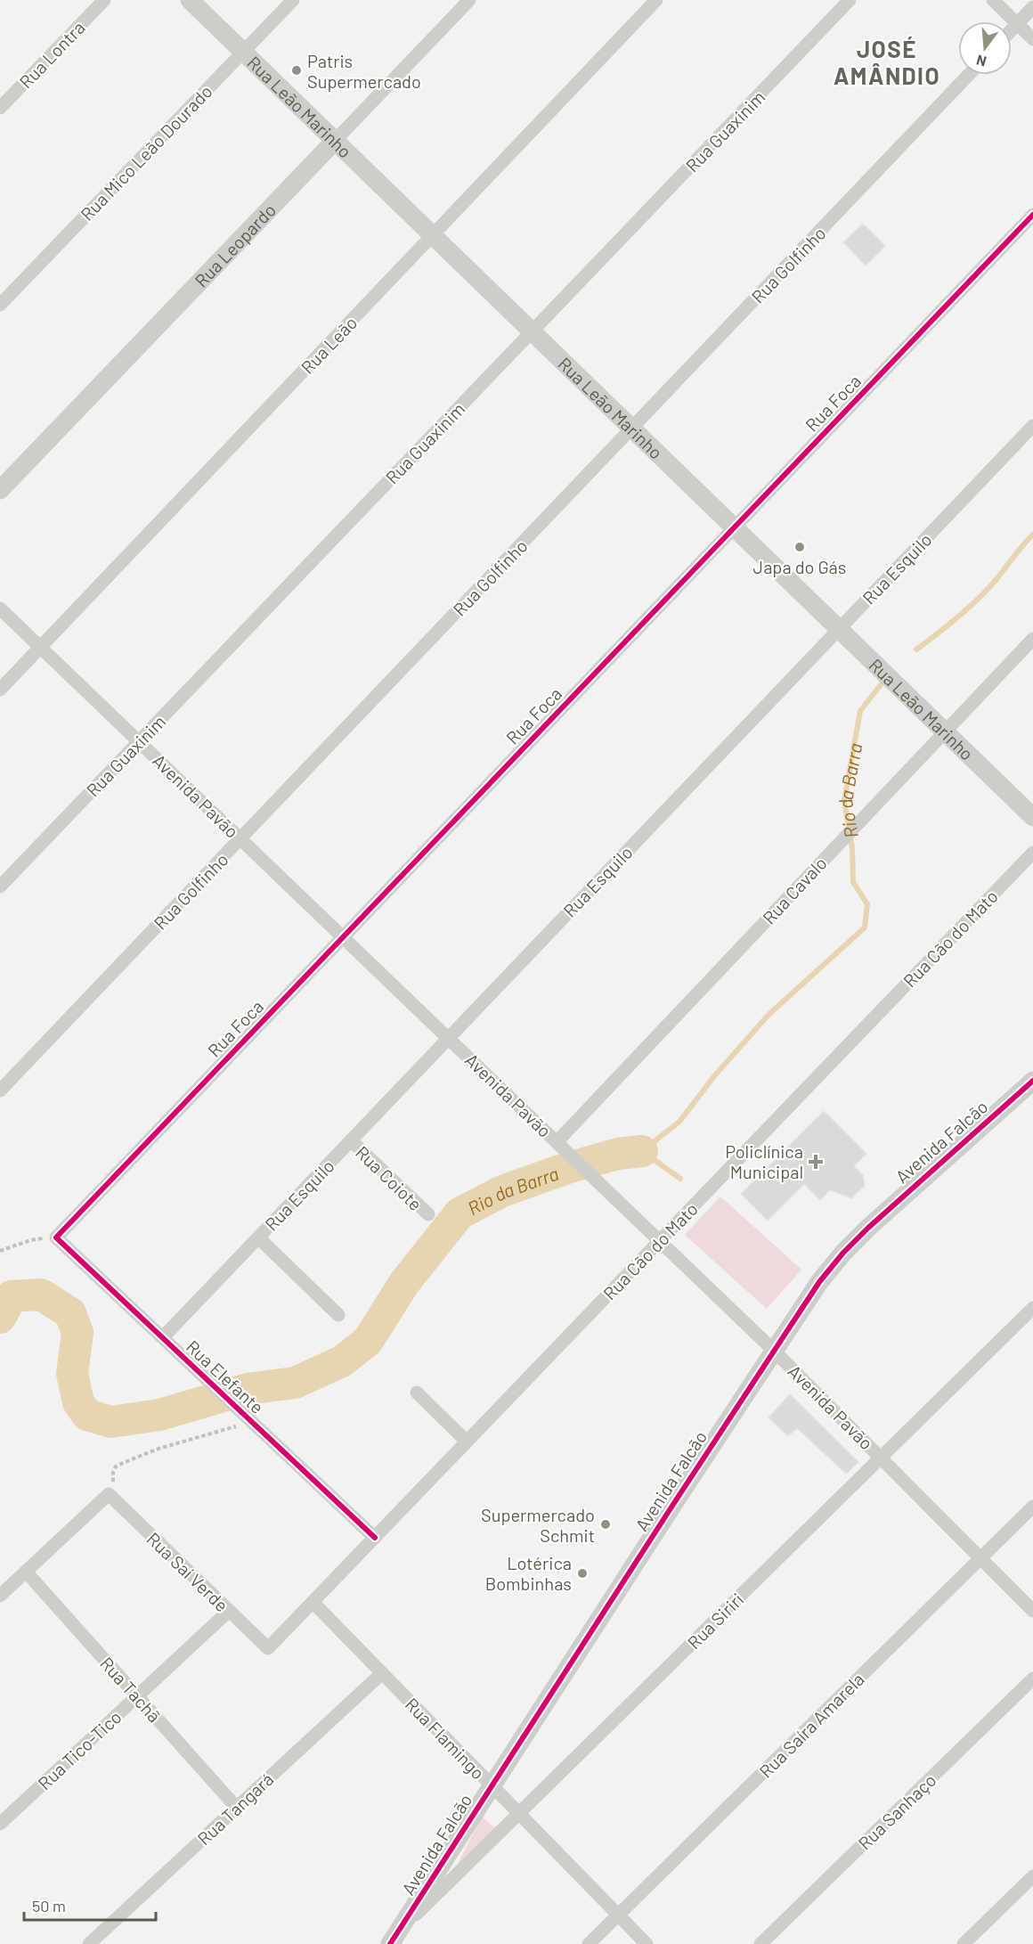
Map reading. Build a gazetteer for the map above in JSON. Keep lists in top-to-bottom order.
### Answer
{
  "streets": {
    "street": [
      "Rua Lontra",
      "Rua Leão Marinho",
      "Rua Guaxinim",
      "Rua Mico Leão Dourado",
      "Rua Leopardo",
      "Rua Golfinho",
      "Rua Leão",
      "Rua Foca",
      "Rua Esquilo",
      "Avenida Pavão",
      "Rua Cavalo",
      "Rua Cão do Mato",
      "Avenida Falcão",
      "Rua Coiote",
      "Rua Elefante",
      "Rua Saí Verde",
      "Rua Siriri",
      "Rua Tachã",
      "Rua Saíra Amarela",
      "Rua Flamingo",
      "Rua Tico-Tico",
      "Rua Tangará",
      "Rua Sanhaço"
    ]
  },
  "crossings": [
    ["Rua Leão Marinho", "Rua Guaxinim"],
    ["Rua Leão Marinho", "Rua Mico Leão Dourado"],
    ["Rua Leão Marinho", "Rua Leopardo"],
    ["Rua Leão Marinho", "Rua Golfinho"],
    ["Rua Leão Marinho", "Rua Leão"],
    ["Rua Leão Marinho", "Rua Foca"],
    ["Rua Leão Marinho", "Rua Esquilo"],
    ["Rua Leão Marinho", "Rua Cavalo"],
    ["Rua Guaxinim", "Avenida Pavão"],
    ["Rua Golfinho", "Avenida Pavão"],
    ["Rua Leão", "Avenida Pavão"],
    ["Rua Foca", "Avenida Pavão"],
    ["Rua Foca", "Rua Elefante"],
    ["Rua Esquilo", "Avenida Pavão"],
    ["Rua Esquilo", "Rua Coiote"],
    ["Rua Esquilo", "Rua Elefante"],
    ["Avenida Pavão", "Rua Cavalo"],
    ["Avenida Pavão", "Rua Cão do Mato"],
    ["Avenida Pavão", "Avenida Falcão"],
    ["Avenida Pavão", "Rua Siriri"],
    ["Avenida Pavão", "Rua Saíra Amarela"],
    ["Rua Cão do Mato", "Rua Elefante"],
    ["Rua Cão do Mato", "Rua Saí Verde"],
    ["Rua Cão do Mato", "Rua Flamingo"],
    ["Avenida Falcão", "Rua Siriri"],
    ["Avenida Falcão", "Rua Flamingo"],
    ["Rua Saí Verde", "Rua Tico-Tico"],
    ["Rua Siriri", "Rua Flamingo"],
    ["Rua Tachã", "Rua Tico-Tico"],
    ["Rua Tachã", "Rua Tangará"],
    ["Rua Saíra Amarela", "Rua Flamingo"],
    ["Rua Flamingo", "Rua Tangará"]
  ],
  "districts": ["JOSÉ AMÂNDIO"],
  "water": ["Rio da Barra"],
  "places": {
    "other": [
      "Patris Supermercado",
      "Japa do Gás",
      "Supermercado Schmit",
      "Lotérica Bombinhas"
    ],
    "health": ["Policlínica Municipal"]
  },
  "scale_bar": "50 m",
  "north": "bottom"
}
